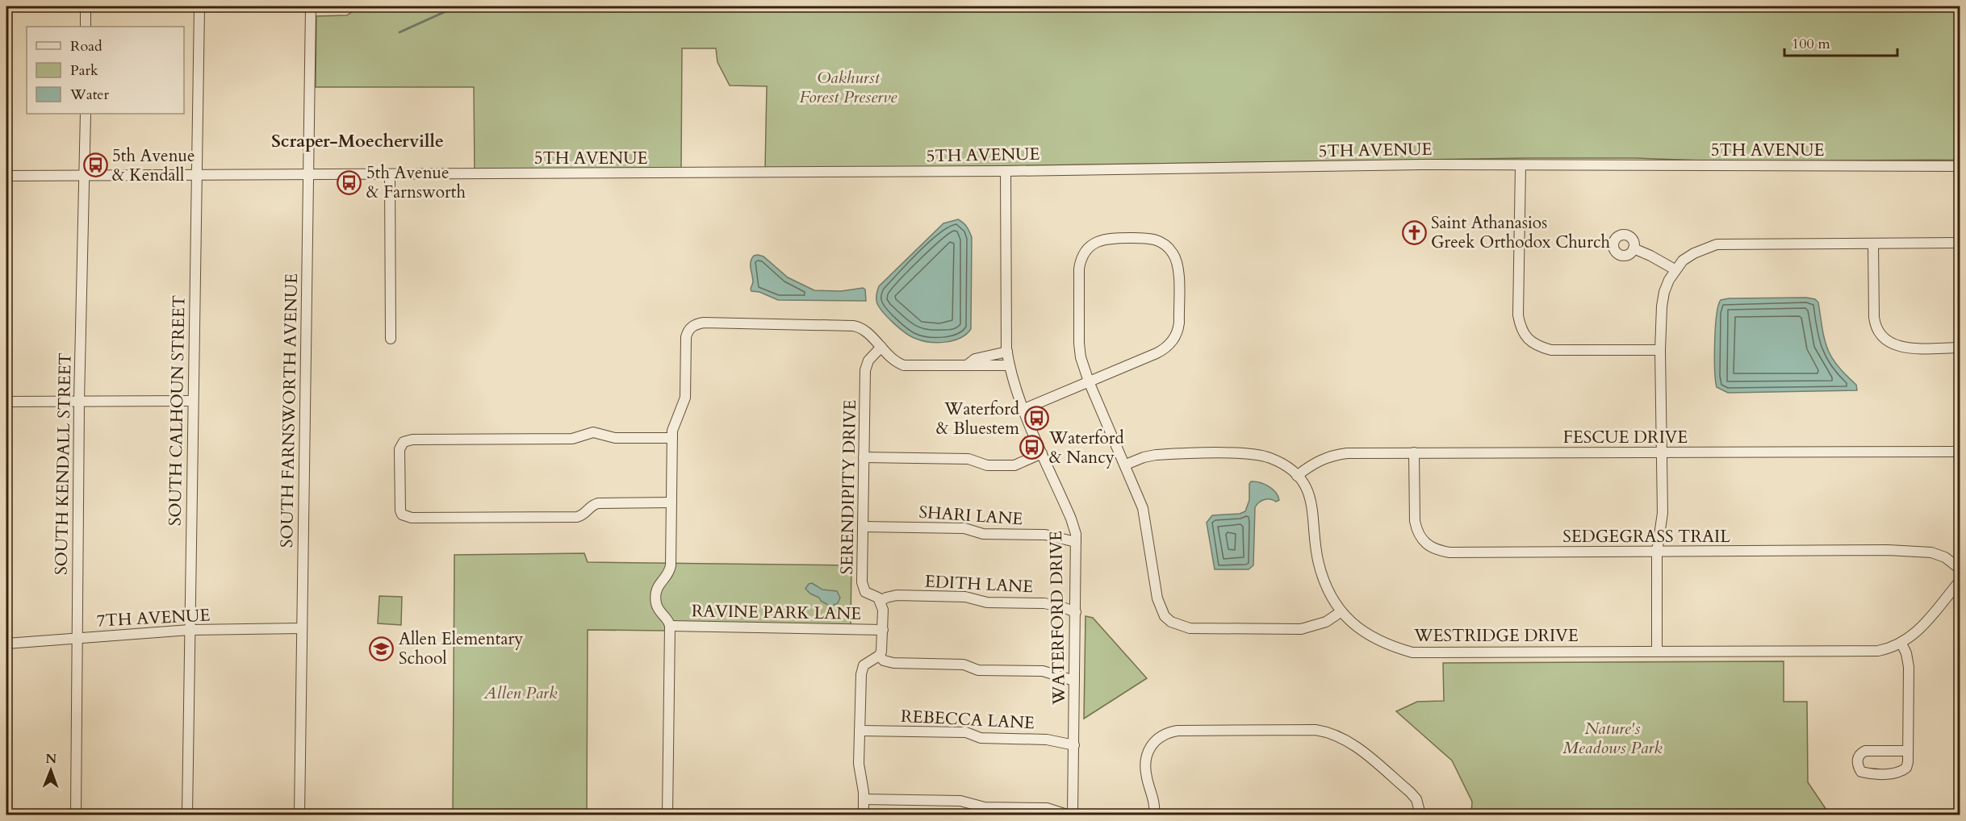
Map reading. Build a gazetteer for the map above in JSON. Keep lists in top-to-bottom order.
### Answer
{
  "streets": {
    "street": [
      "5TH AVENUE",
      "SOUTH CALHOUN STREET",
      "SOUTH FARNSWORTH AVENUE",
      "FESCUE DRIVE",
      "SOUTH KENDALL STREET",
      "SERENDIPITY DRIVE",
      "SHARI LANE",
      "SEDGEGRASS TRAIL",
      "EDITH LANE",
      "RAVINE PARK LANE",
      "7TH AVENUE",
      "WATERFORD DRIVE",
      "WESTRIDGE DRIVE",
      "REBECCA LANE"
    ]
  },
  "crossings": [
    ["5TH AVENUE", "SOUTH CALHOUN STREET"],
    ["5TH AVENUE", "SOUTH FARNSWORTH AVENUE"],
    ["5TH AVENUE", "SOUTH KENDALL STREET"],
    ["5TH AVENUE", "WATERFORD DRIVE"],
    ["SOUTH CALHOUN STREET", "7TH AVENUE"],
    ["SOUTH FARNSWORTH AVENUE", "7TH AVENUE"],
    ["FESCUE DRIVE", "SEDGEGRASS TRAIL"],
    ["FESCUE DRIVE", "WESTRIDGE DRIVE"],
    ["SOUTH KENDALL STREET", "7TH AVENUE"],
    ["SERENDIPITY DRIVE", "SHARI LANE"],
    ["SERENDIPITY DRIVE", "EDITH LANE"],
    ["SHARI LANE", "WATERFORD DRIVE"],
    ["EDITH LANE", "WATERFORD DRIVE"],
    ["WATERFORD DRIVE", "REBECCA LANE"]
  ],
  "districts": ["Scraper-Moecherville"],
  "parks": ["Oakhurst Forest Preserve", "Allen Park", "Nature's Meadows Park"],
  "places": {
    "bus stop": [
      "5th Avenue & Kendall",
      "5th Avenue & Farnsworth",
      "Waterford & Bluestem",
      "Waterford & Nancy"
    ],
    "church": ["Saint Athanasios Greek Orthodox Church"],
    "school or university": ["Allen Elementary School"]
  },
  "legend": ["Road", "Park", "Water"],
  "scale_bar": "100 m",
  "north": "top"
}
